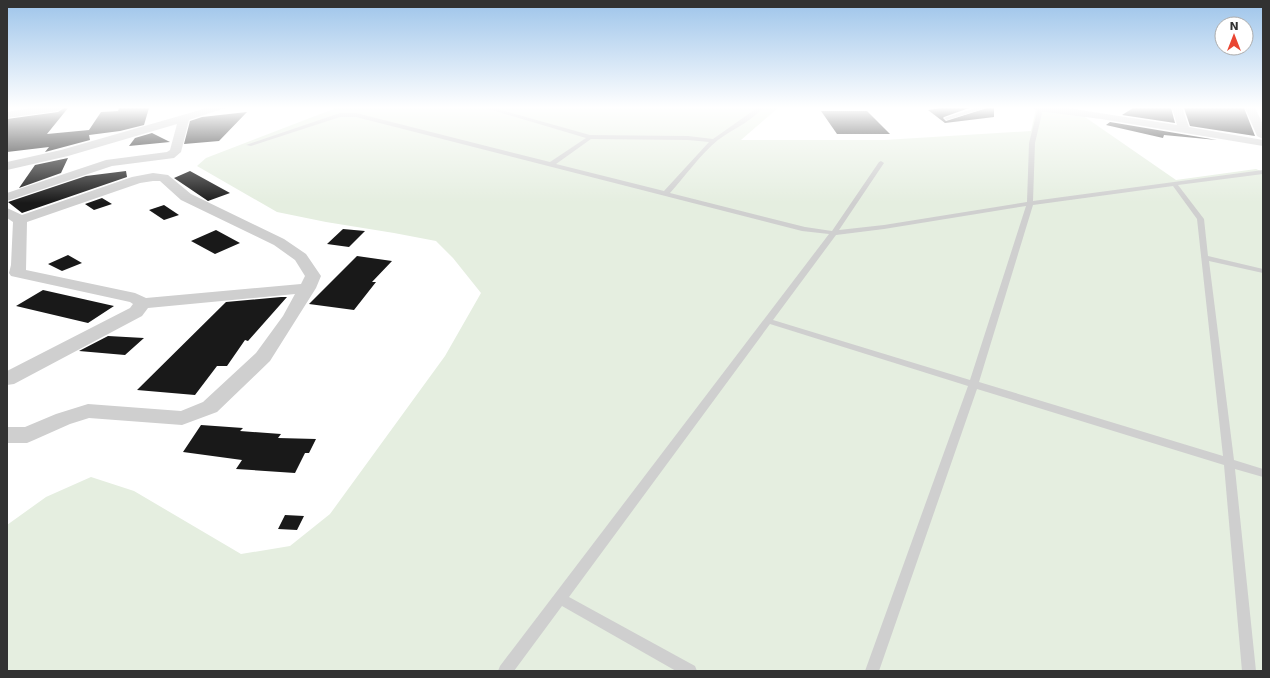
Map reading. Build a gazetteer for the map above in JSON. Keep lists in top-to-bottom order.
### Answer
{
  "north": "top"
}
